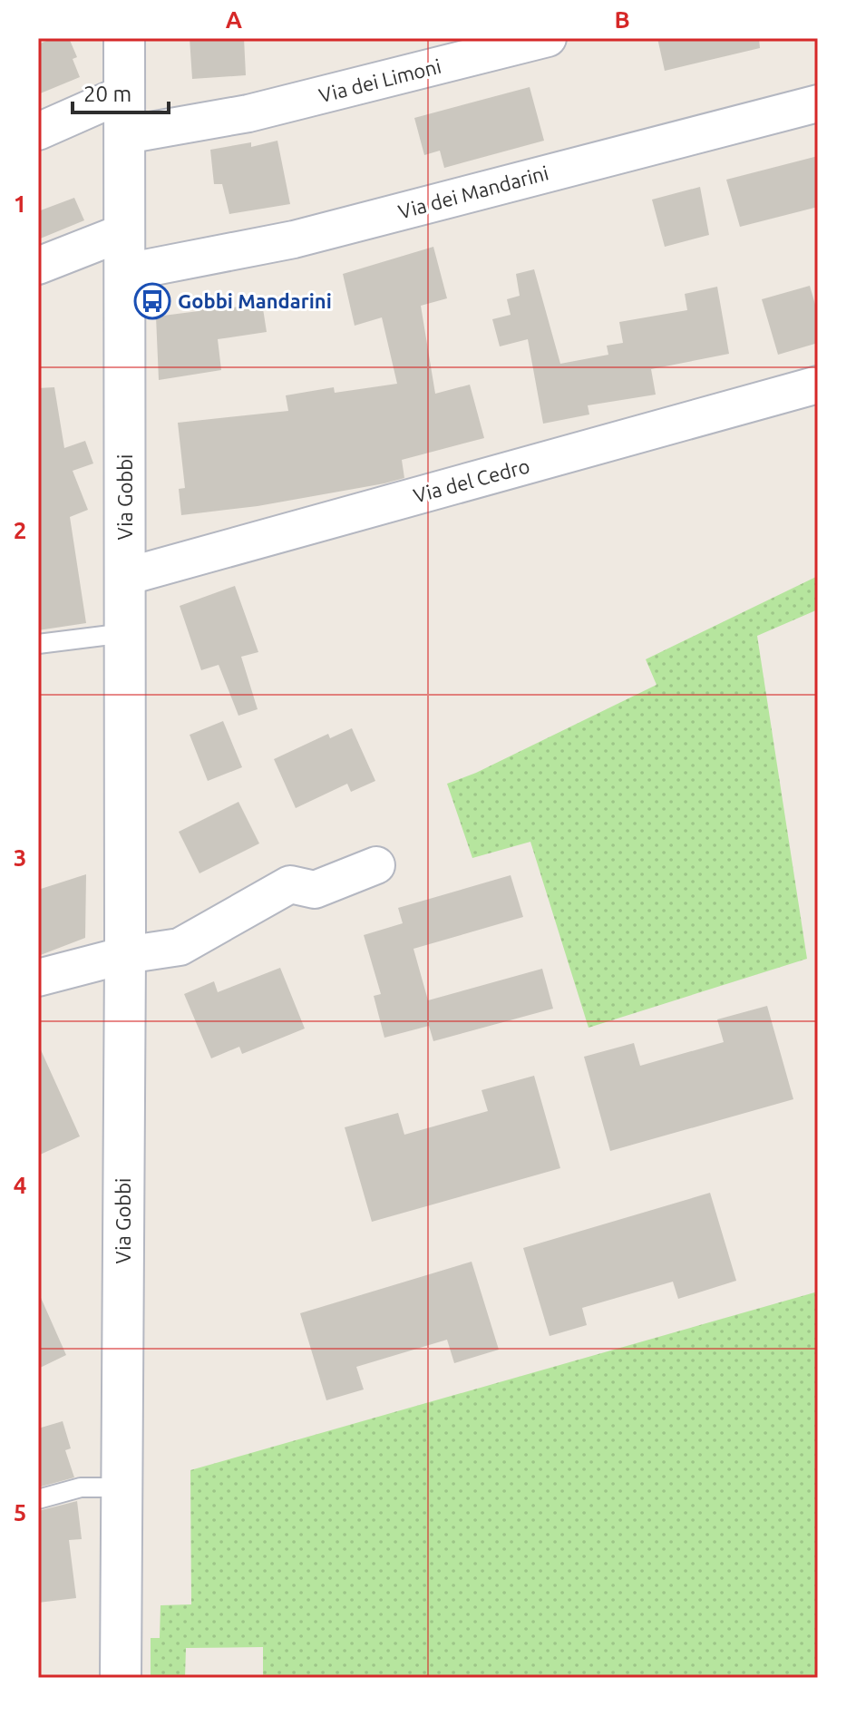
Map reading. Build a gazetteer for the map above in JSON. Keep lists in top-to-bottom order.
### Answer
{
  "streets": {
    "street": [
      "Via dei Limoni",
      "Via dei Mandarini",
      "Via del Cedro",
      "Via Gobbi"
    ]
  },
  "crossings": [
    ["Via dei Limoni", "Via Gobbi"],
    ["Via dei Mandarini", "Via Gobbi"],
    ["Via del Cedro", "Via Gobbi"]
  ],
  "places": {
    "bus stop": ["Gobbi Mandarini"]
  },
  "scale_bar": "20 m",
  "grid": {
    "columns": ["A", "B"],
    "rows": [
      "1",
      "2",
      "3",
      "4",
      "5"
    ]
  }
}
